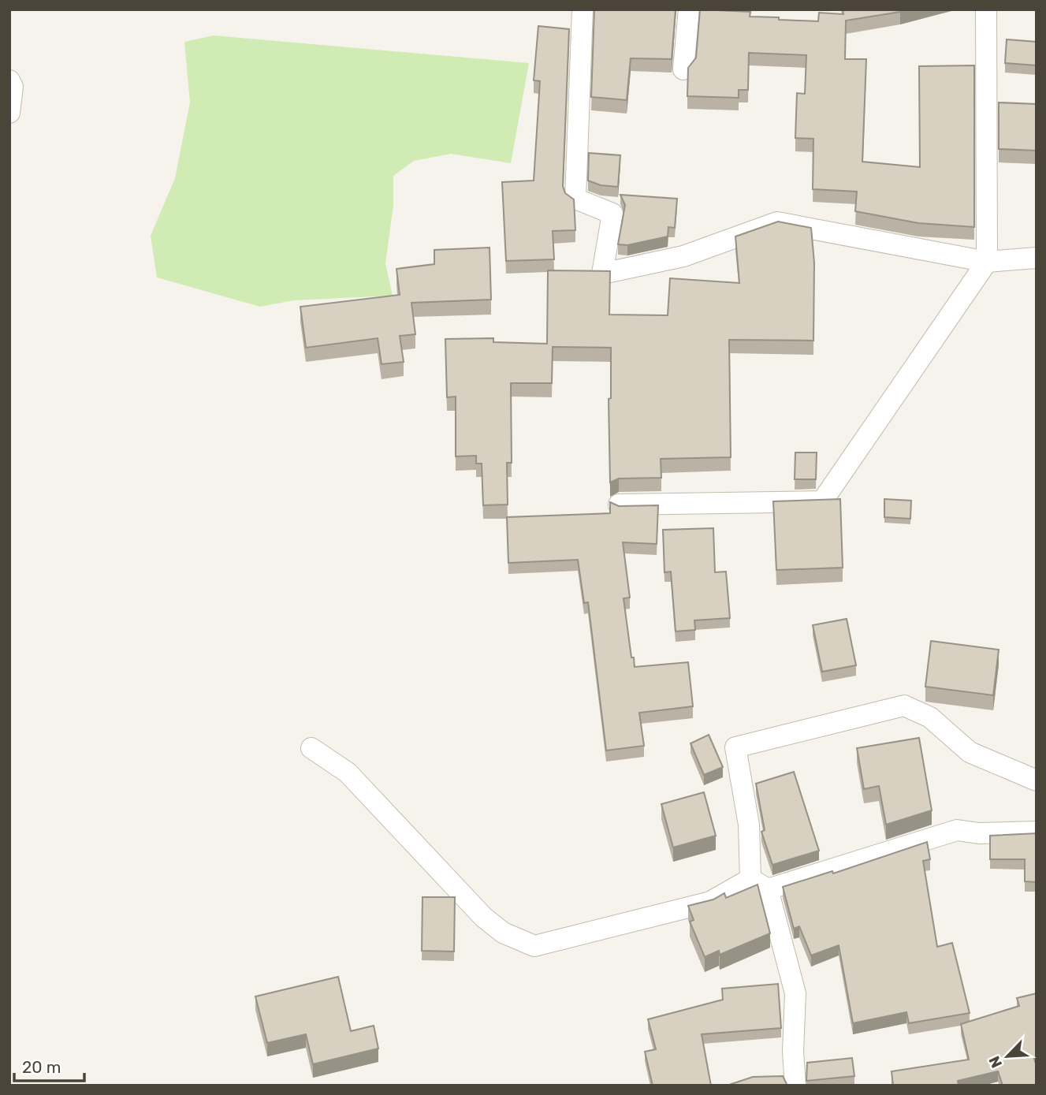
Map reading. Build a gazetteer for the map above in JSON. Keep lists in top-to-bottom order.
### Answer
{
  "scale_bar": "20 m",
  "north": "bottom left"
}
